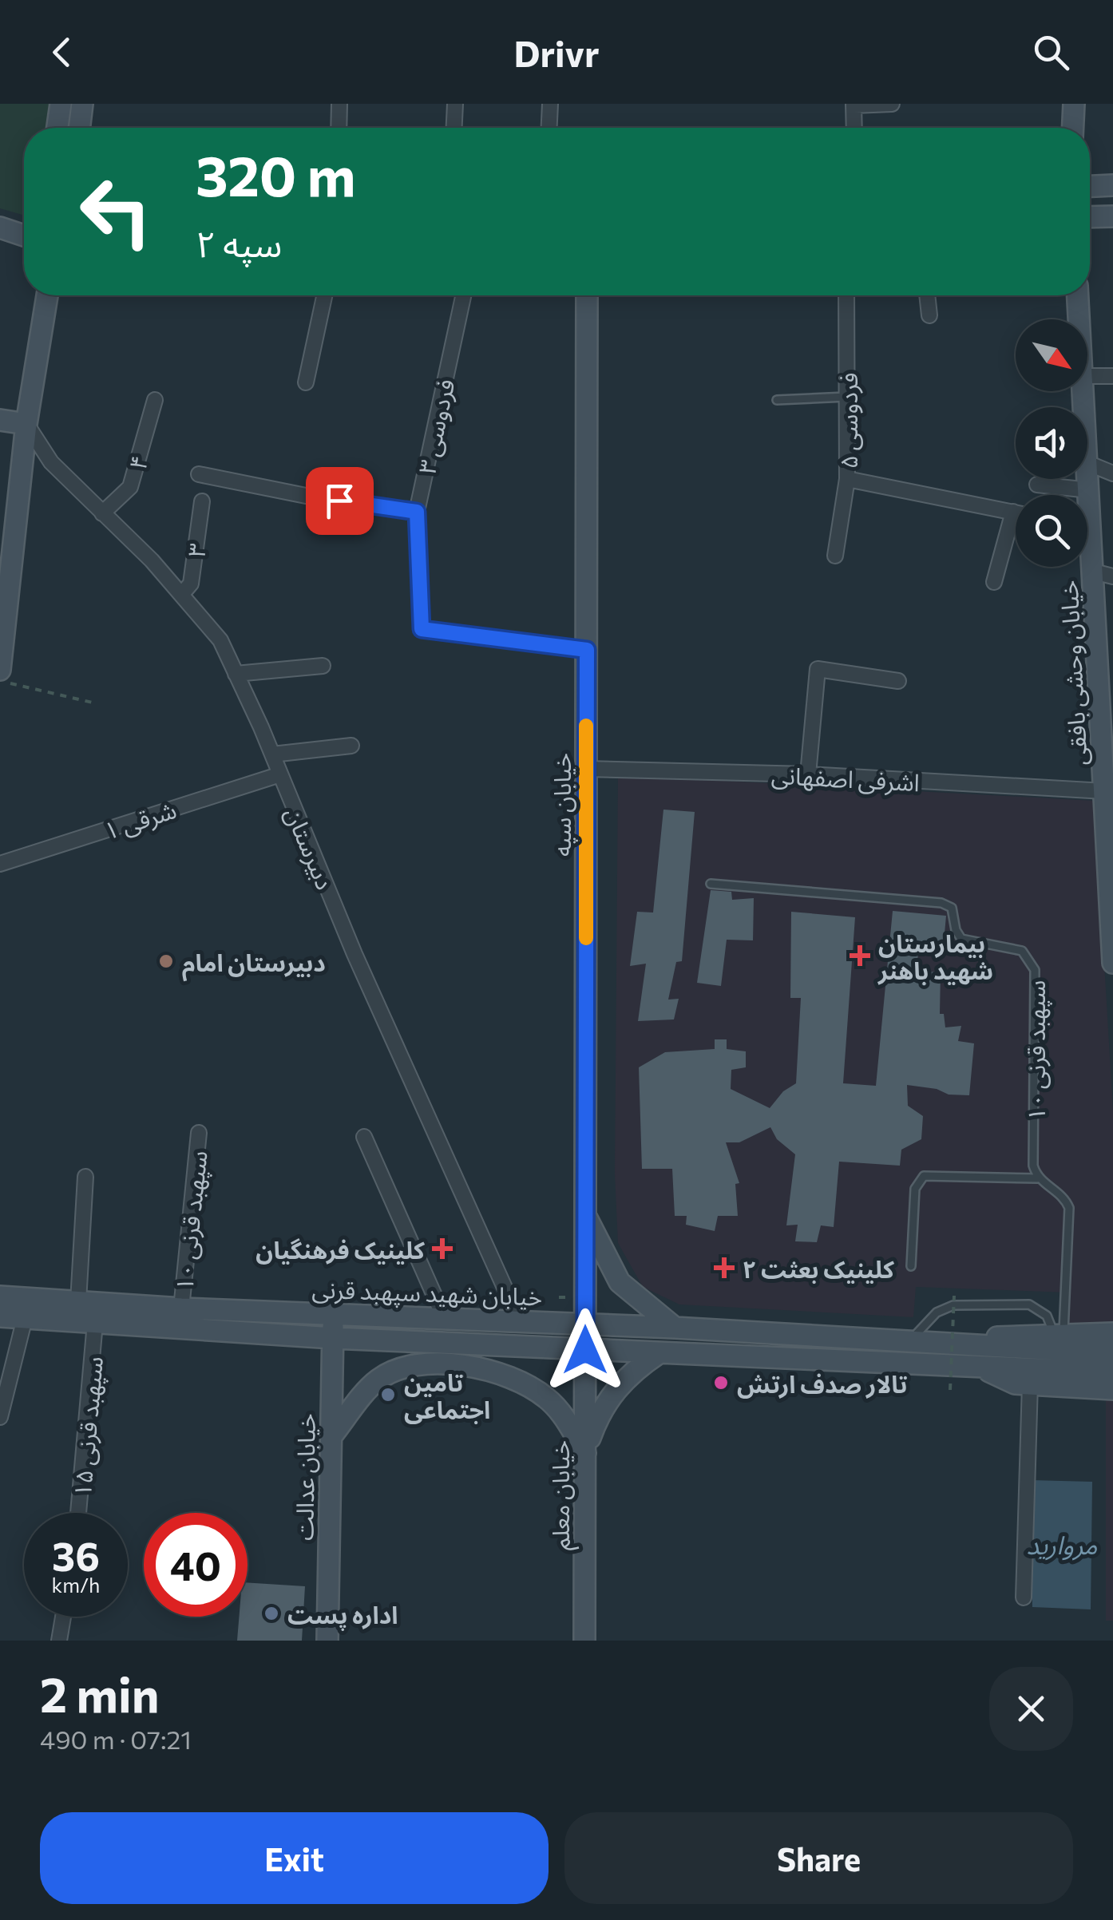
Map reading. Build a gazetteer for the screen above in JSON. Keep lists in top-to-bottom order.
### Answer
{
  "streets": {
    "street": [
      "فردوسی ۵",
      "فردوسی ۳",
      "۴",
      "۳",
      "خیابان وحشی بافقی",
      "اشرفی اصفهانی",
      "خیابان سپه",
      "شرقی ۱",
      "دبیرستان",
      "سپهبد قرنی ۱۰",
      "خیابان شهید سپهبد قرنی",
      "سپهبد قرنی ۱۵",
      "خیابان عدالت",
      "خیابان معلم"
    ]
  },
  "crossings": [
    ["فردوسی ۳", "خیابان سپه"],
    ["۴", "دبیرستان"],
    ["۳", "دبیرستان"],
    ["خیابان وحشی بافقی", "اشرفی اصفهانی"],
    ["اشرفی اصفهانی", "خیابان سپه"],
    ["خیابان سپه", "خیابان شهید سپهبد قرنی"],
    ["خیابان سپه", "خیابان معلم"],
    ["شرقی ۱", "دبیرستان"],
    ["دبیرستان", "خیابان شهید سپهبد قرنی"],
    ["سپهبد قرنی ۱۰", "خیابان شهید سپهبد قرنی"],
    ["خیابان شهید سپهبد قرنی", "سپهبد قرنی ۱۵"],
    ["خیابان شهید سپهبد قرنی", "خیابان عدالت"],
    ["خیابان شهید سپهبد قرنی", "خیابان معلم"]
  ],
  "water": ["مروارید"],
  "places": {
    "health": ["بیمارستان شهید باهنر", "کلینیک فرهنگیان", "کلینیک بعثت ۲"],
    "other": [
      "دبیرستان امام",
      "تالار صدف ارتش",
      "تامین اجتماعی",
      "اداره پست"
    ]
  },
  "north": "bottom right",
  "page": {
    "header": "Drivr",
    "turn": ["320 m", "سپه ۲"],
    "speed": "36 km/h",
    "limit": "40",
    "heading": ["2 min", "490 m · 07:21"],
    "buttons": ["Exit", "Share"]
  }
}
